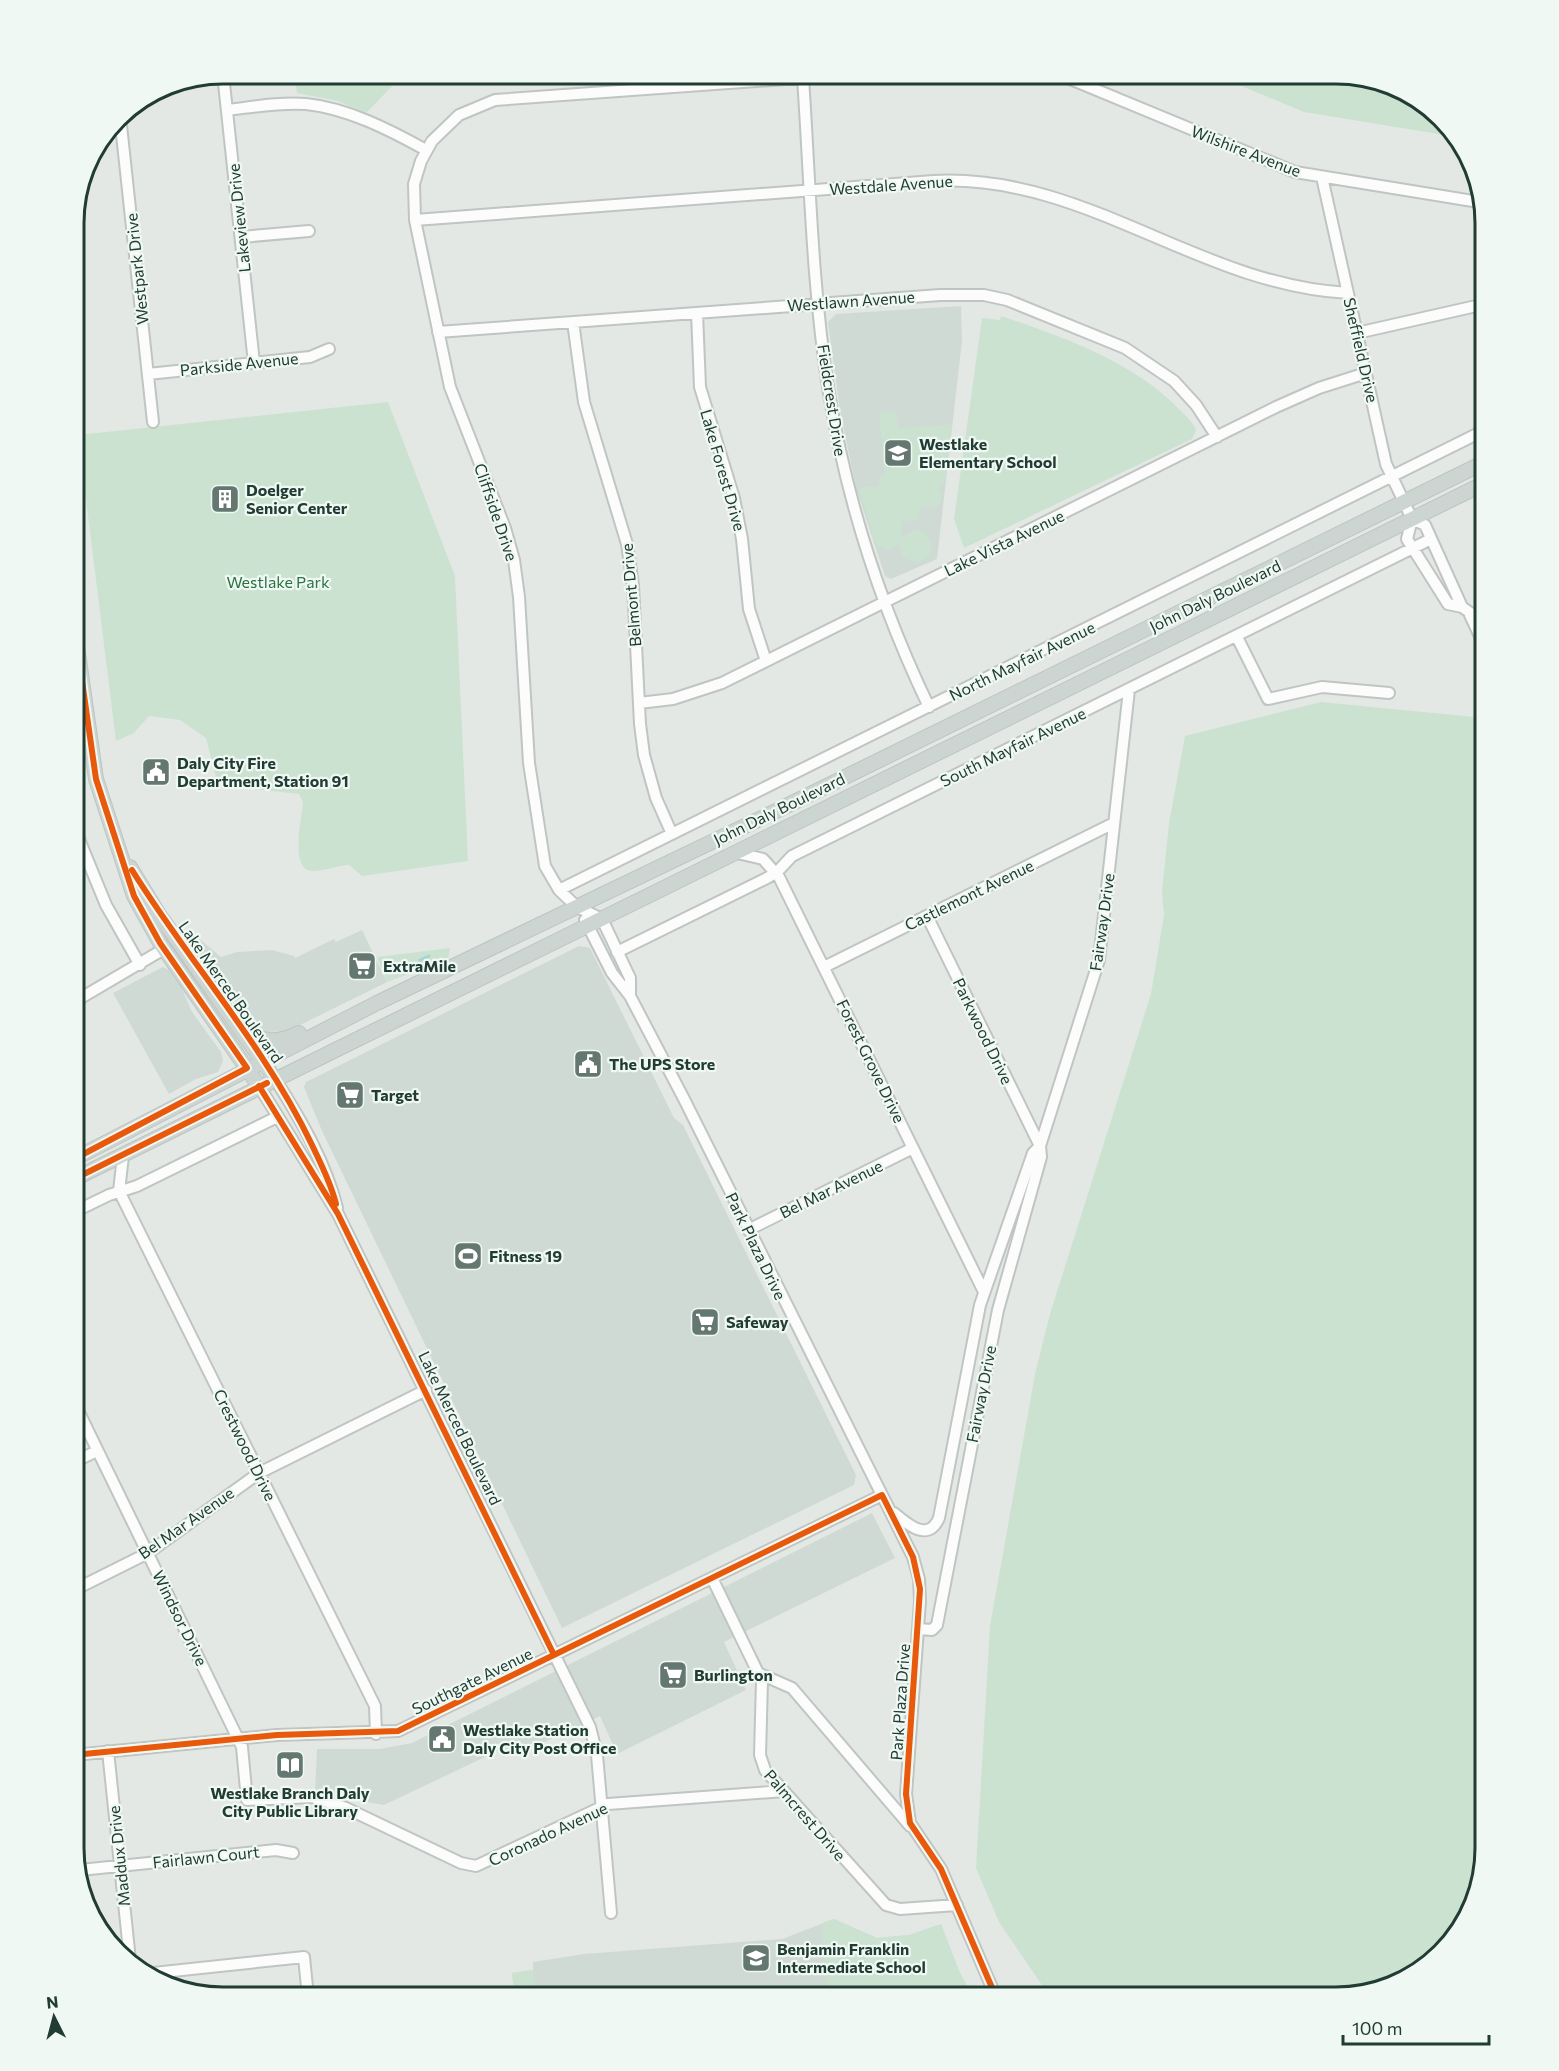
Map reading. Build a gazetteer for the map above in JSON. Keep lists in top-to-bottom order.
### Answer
{
  "streets": {
    "main road": ["John Daly Boulevard", "Lake Merced Boulevard"],
    "street": [
      "Wilshire Avenue",
      "Westdale Avenue",
      "Lakeview Drive",
      "Westpark Drive",
      "Westlawn Avenue",
      "Sheffield Drive",
      "Parkside Avenue",
      "Fieldcrest Drive",
      "Lake Forest Drive",
      "Cliffside Drive",
      "Lake Vista Avenue",
      "Belmont Drive",
      "North Mayfair Avenue",
      "South Mayfair Avenue",
      "Castlemont Avenue",
      "Fairway Drive",
      "Parkwood Drive",
      "Forest Grove Drive",
      "Bel Mar Avenue",
      "Park Plaza Drive",
      "Crestwood Drive",
      "Windsor Drive",
      "Southgate Avenue",
      "Palmcrest Drive",
      "Coronado Avenue",
      "Maddux Drive",
      "Fairlawn Court"
    ]
  },
  "crossings": [
    ["Wilshire Avenue", "Sheffield Drive"],
    ["Westdale Avenue", "Sheffield Drive"],
    ["Westdale Avenue", "Fieldcrest Drive"],
    ["Westdale Avenue", "Cliffside Drive"],
    ["Lakeview Drive", "Parkside Avenue"],
    ["Westpark Drive", "Parkside Avenue"],
    ["Westlawn Avenue", "Fieldcrest Drive"],
    ["Westlawn Avenue", "Lake Forest Drive"],
    ["Westlawn Avenue", "Cliffside Drive"],
    ["Westlawn Avenue", "Lake Vista Avenue"],
    ["Westlawn Avenue", "Belmont Drive"],
    ["Sheffield Drive", "Lake Vista Avenue"],
    ["Sheffield Drive", "John Daly Boulevard"],
    ["Sheffield Drive", "North Mayfair Avenue"],
    ["Fieldcrest Drive", "Lake Vista Avenue"],
    ["Fieldcrest Drive", "North Mayfair Avenue"],
    ["Lake Forest Drive", "Lake Vista Avenue"],
    ["Cliffside Drive", "John Daly Boulevard"],
    ["Cliffside Drive", "North Mayfair Avenue"],
    ["Cliffside Drive", "Park Plaza Drive"],
    ["Lake Vista Avenue", "Belmont Drive"],
    ["Belmont Drive", "North Mayfair Avenue"],
    ["John Daly Boulevard", "Lake Merced Boulevard"],
    ["John Daly Boulevard", "Forest Grove Drive"],
    ["John Daly Boulevard", "Park Plaza Drive"],
    ["South Mayfair Avenue", "Fairway Drive"],
    ["South Mayfair Avenue", "Forest Grove Drive"],
    ["South Mayfair Avenue", "Park Plaza Drive"],
    ["Castlemont Avenue", "Fairway Drive"],
    ["Castlemont Avenue", "Parkwood Drive"],
    ["Castlemont Avenue", "Forest Grove Drive"],
    ["Fairway Drive", "Parkwood Drive"],
    ["Fairway Drive", "Forest Grove Drive"],
    ["Fairway Drive", "Park Plaza Drive"],
    ["Lake Merced Boulevard", "Bel Mar Avenue"],
    ["Lake Merced Boulevard", "Southgate Avenue"],
    ["Lake Merced Boulevard", "Coronado Avenue"],
    ["Forest Grove Drive", "Bel Mar Avenue"],
    ["Bel Mar Avenue", "Park Plaza Drive"],
    ["Bel Mar Avenue", "Crestwood Drive"],
    ["Bel Mar Avenue", "Windsor Drive"],
    ["Park Plaza Drive", "Southgate Avenue"],
    ["Park Plaza Drive", "Palmcrest Drive"],
    ["Crestwood Drive", "Southgate Avenue"],
    ["Windsor Drive", "Southgate Avenue"],
    ["Windsor Drive", "Coronado Avenue"],
    ["Southgate Avenue", "Palmcrest Drive"],
    ["Southgate Avenue", "Coronado Avenue"],
    ["Southgate Avenue", "Maddux Drive"],
    ["Palmcrest Drive", "Coronado Avenue"],
    ["Maddux Drive", "Fairlawn Court"]
  ],
  "parks": ["Westlake Park"],
  "places": {
    "school or university": ["Westlake Elementary School", "Benjamin Franklin Intermediate School"],
    "building": ["Doelger Senior Center"],
    "public building": ["Daly City Fire Department, Station 91", "The UPS Store", "Westlake Station Daly City Post Office"],
    "supermarket": [
      "ExtraMile",
      "Target",
      "Safeway",
      "Burlington"
    ],
    "sports": ["Fitness 19"],
    "library": ["Westlake Branch Daly City Public Library"]
  },
  "scale_bar": "100 m",
  "north": "top"
}
